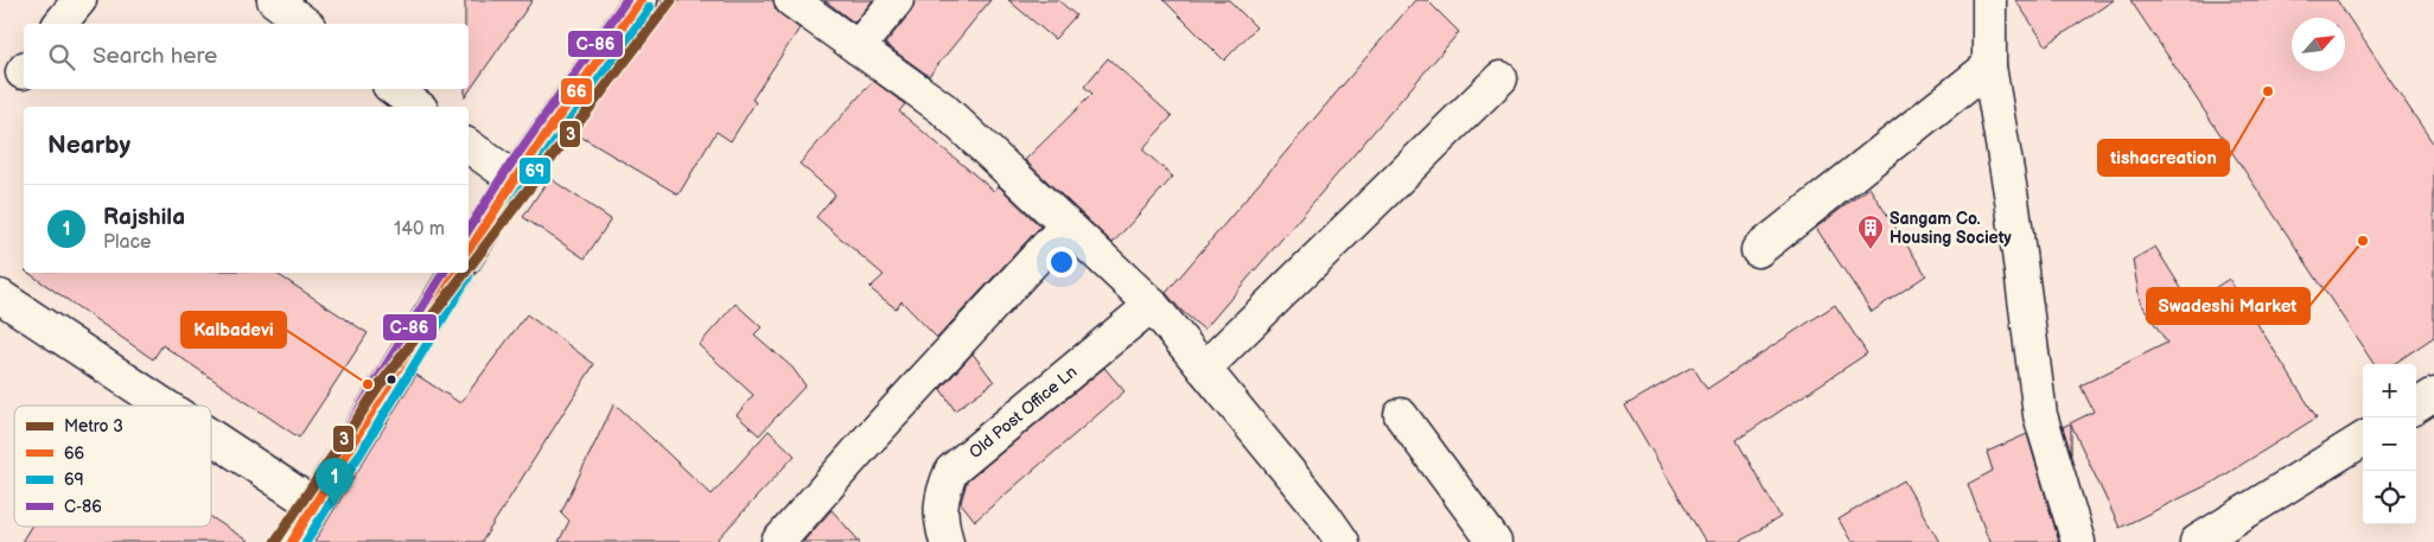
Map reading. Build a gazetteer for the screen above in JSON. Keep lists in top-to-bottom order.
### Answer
{
  "streets": {
    "street": ["Old Post Office Ln"]
  },
  "places": {
    "other": ["tishacreation", "Swadeshi Market", "Kalbadevi"],
    "building": ["Sangam Co. Housing Society"]
  },
  "lines": [
    "metro line 3",
    "transit line 66",
    "transit line C-86",
    "transit line 69"
  ],
  "legend": [
    "Metro 3",
    "66",
    "69",
    "C-86"
  ],
  "north": "top right",
  "page": {
    "search": "Search here",
    "heading": "Nearby",
    "list": [
      {
        "mark": "1",
        "name": "Rajshila",
        "note": "Place",
        "value": "140 m"
      }
    ],
    "map_buttons": ["+", "−"],
    "pins": "1"
  }
}
